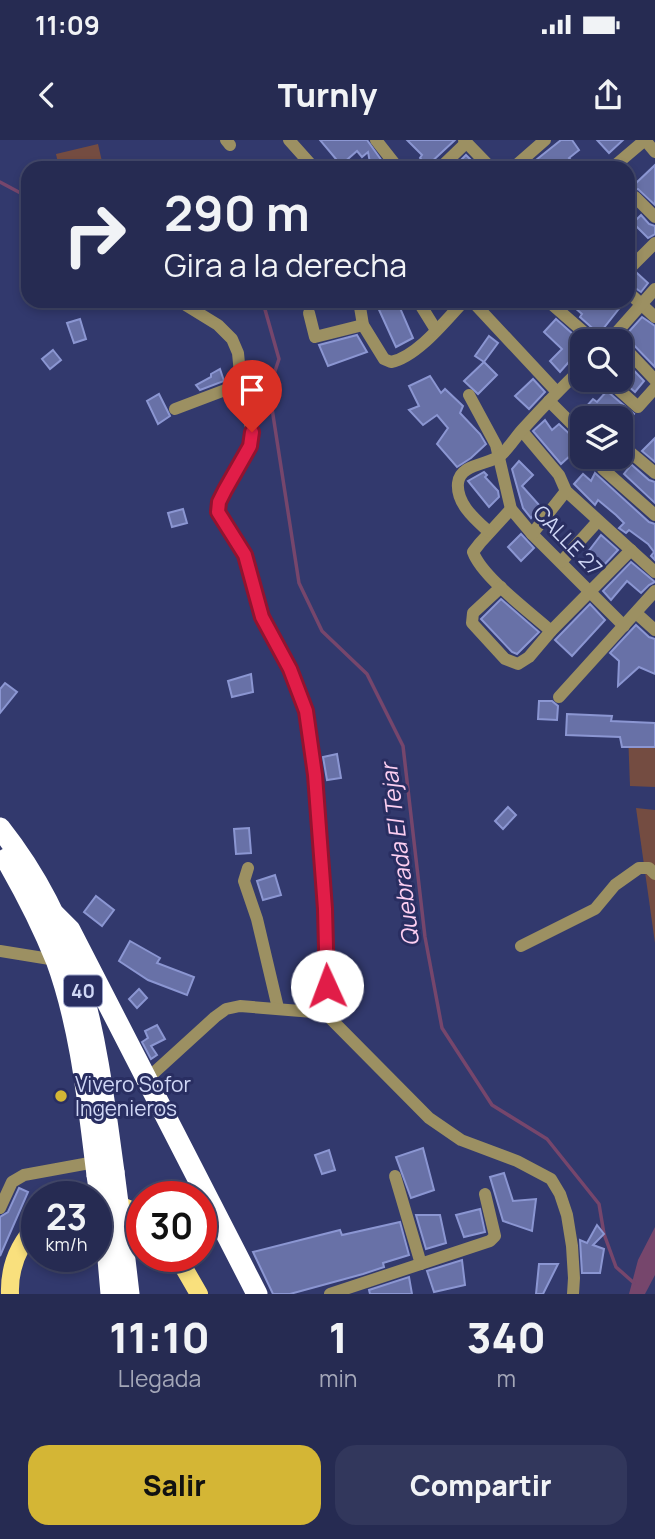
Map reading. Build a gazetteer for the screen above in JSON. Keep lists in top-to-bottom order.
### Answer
{
  "streets": {
    "highway": ["40"],
    "street": ["CALLE 27"]
  },
  "water": ["Quebrada El Tejar"],
  "places": ["Vivero Sofor Ingenieros"],
  "page": {
    "status": "11:09",
    "header": "Turnly",
    "turn": ["290 m", "Gira a la derecha"],
    "speed": "23 km/h",
    "limit": "30",
    "eta": [
      "11:10",
      "Llegada",
      "1",
      "min",
      "340",
      "m"
    ],
    "buttons": ["Salir", "Compartir"]
  }
}
